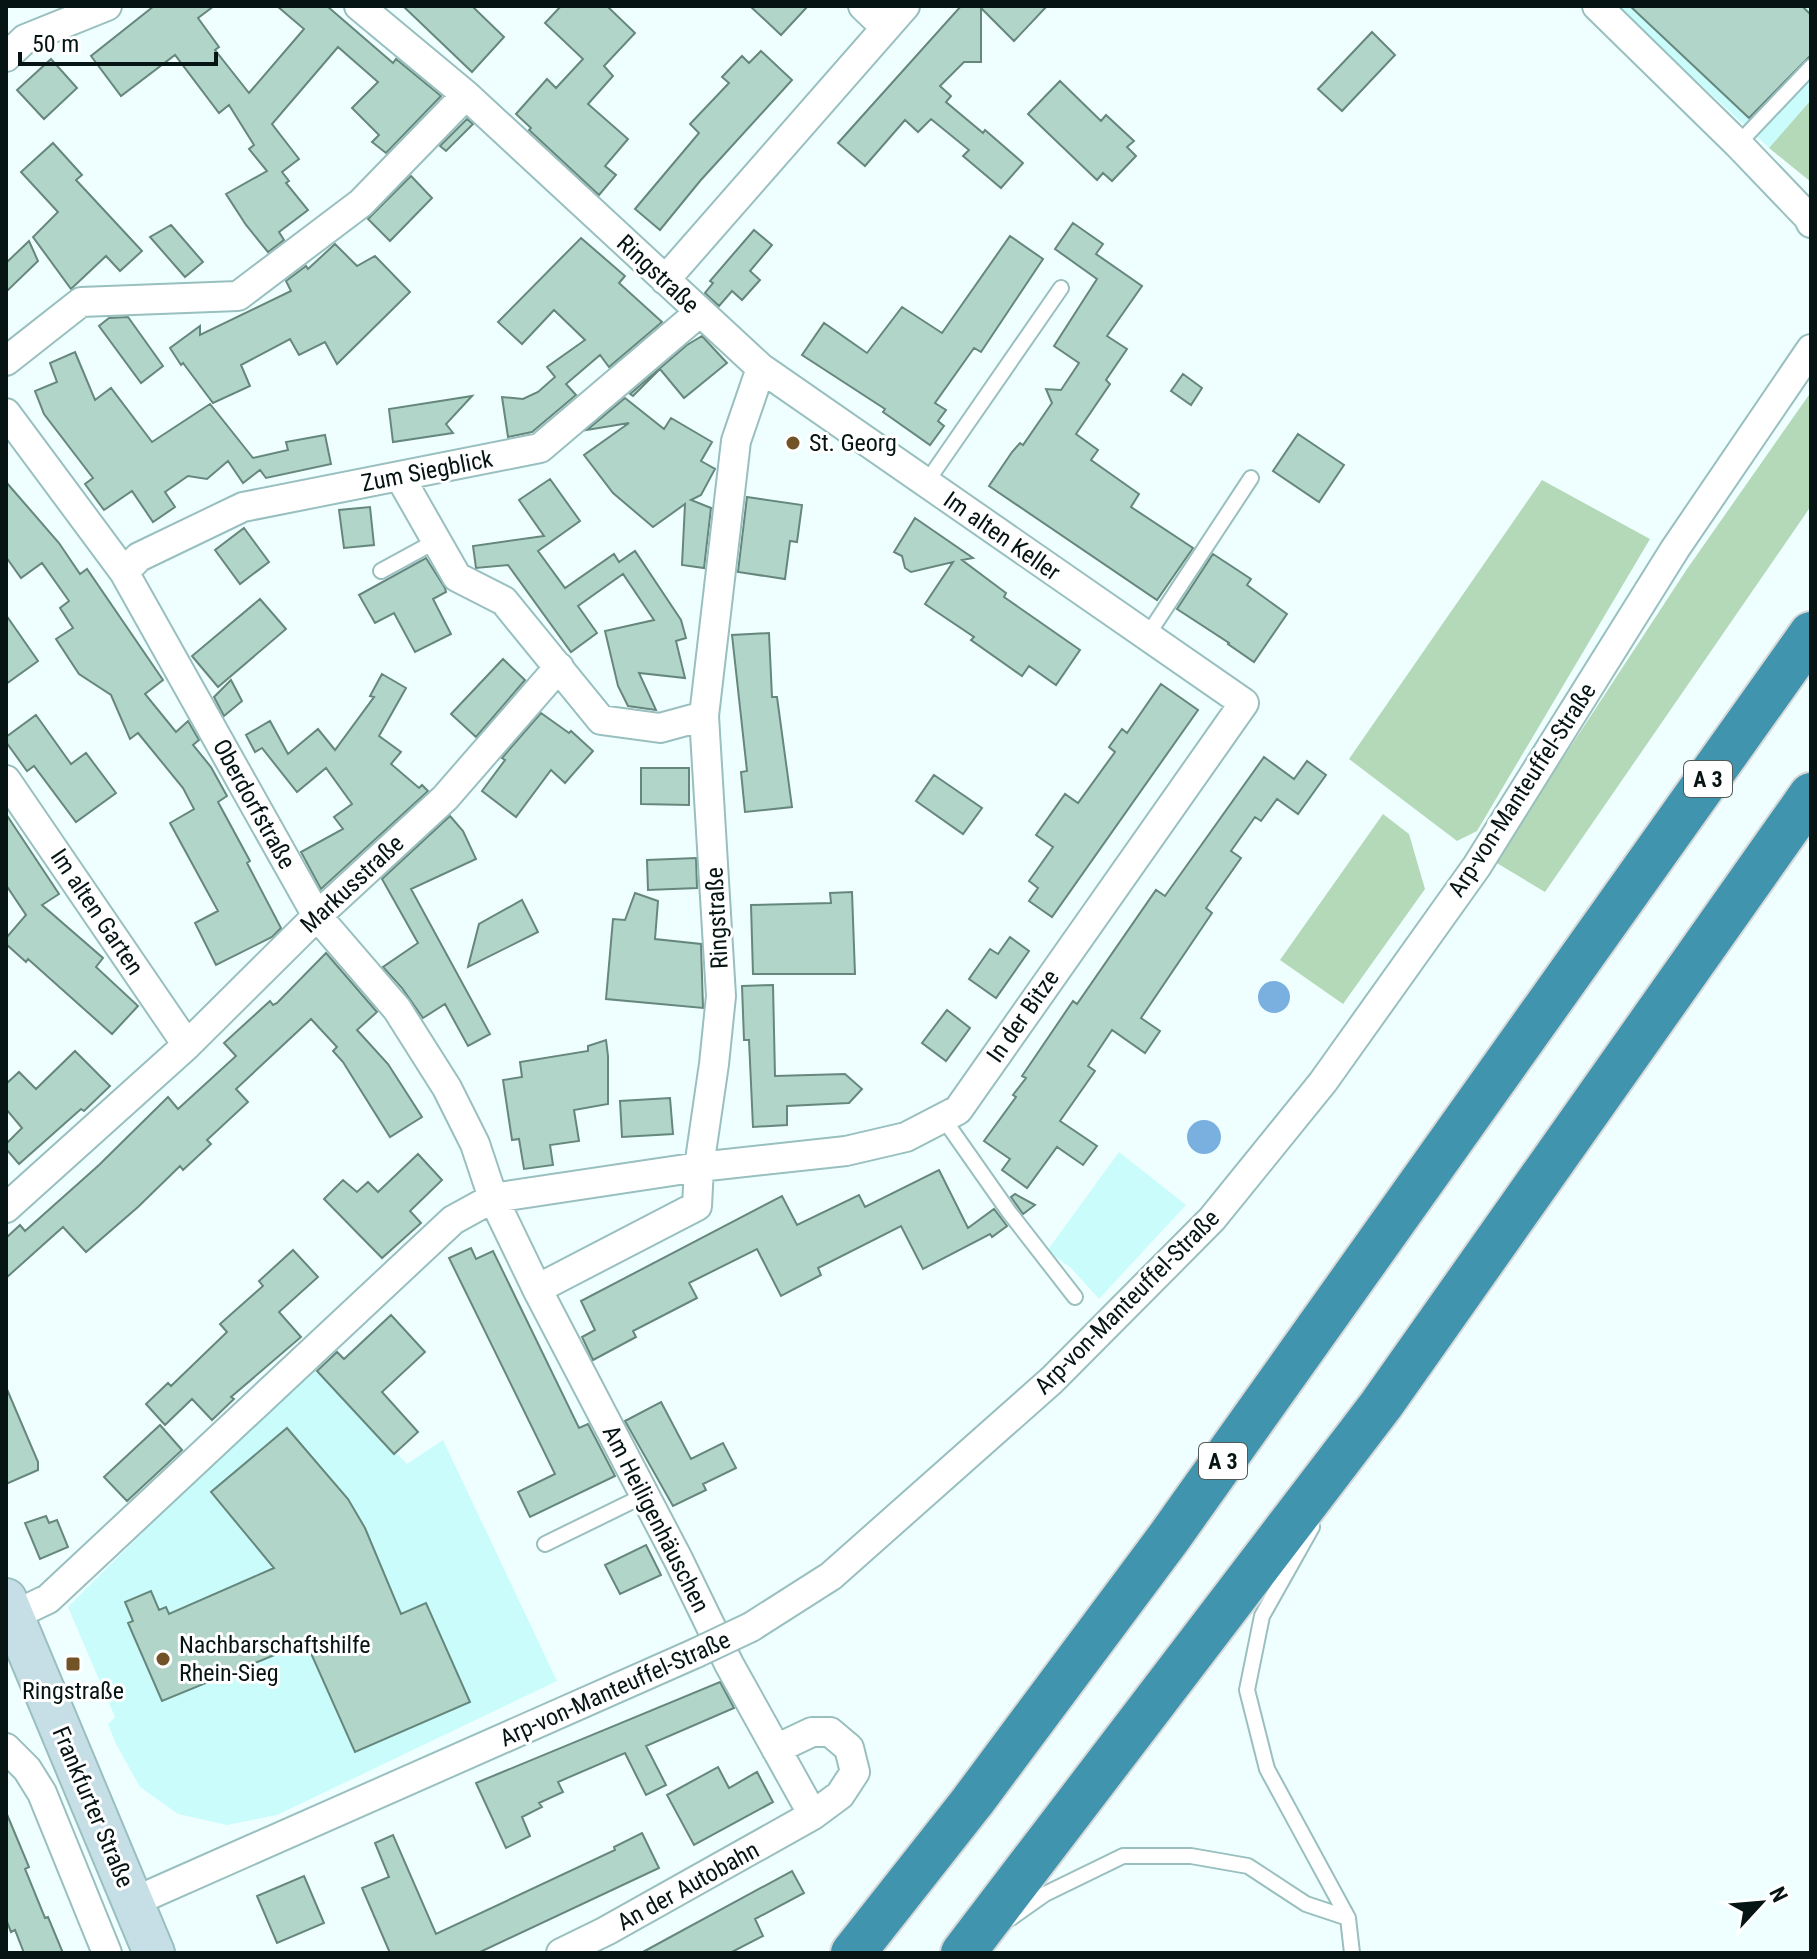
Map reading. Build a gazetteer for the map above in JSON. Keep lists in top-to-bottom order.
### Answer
{
  "streets": {
    "highway": ["A 3"],
    "main road": ["Frankfurter Straße"],
    "street": [
      "Ringstraße",
      "Zum Siegblick",
      "Im alten Keller",
      "Arp-von-Manteuffel-Straße",
      "Oberdorfstraße",
      "Markusstraße",
      "Im alten Garten",
      "In der Bitze",
      "Am Heiligenhäuschen",
      "An der Autobahn"
    ]
  },
  "crossings": [
    ["Ringstraße", "Zum Siegblick"],
    ["Ringstraße", "Im alten Keller"],
    ["Ringstraße", "In der Bitze"],
    ["Zum Siegblick", "Oberdorfstraße"],
    ["Im alten Keller", "In der Bitze"],
    ["Arp-von-Manteuffel-Straße", "Frankfurter Straße"],
    ["Oberdorfstraße", "Markusstraße"],
    ["Oberdorfstraße", "Am Heiligenhäuschen"],
    ["Markusstraße", "Im alten Garten"],
    ["Am Heiligenhäuschen", "An der Autobahn"]
  ],
  "places": {
    "other": ["St. Georg", "Nachbarschaftshilfe Rhein-Sieg"],
    "transit": ["Ringstraße"]
  },
  "scale_bar": "50 m",
  "north": "top right"
}
